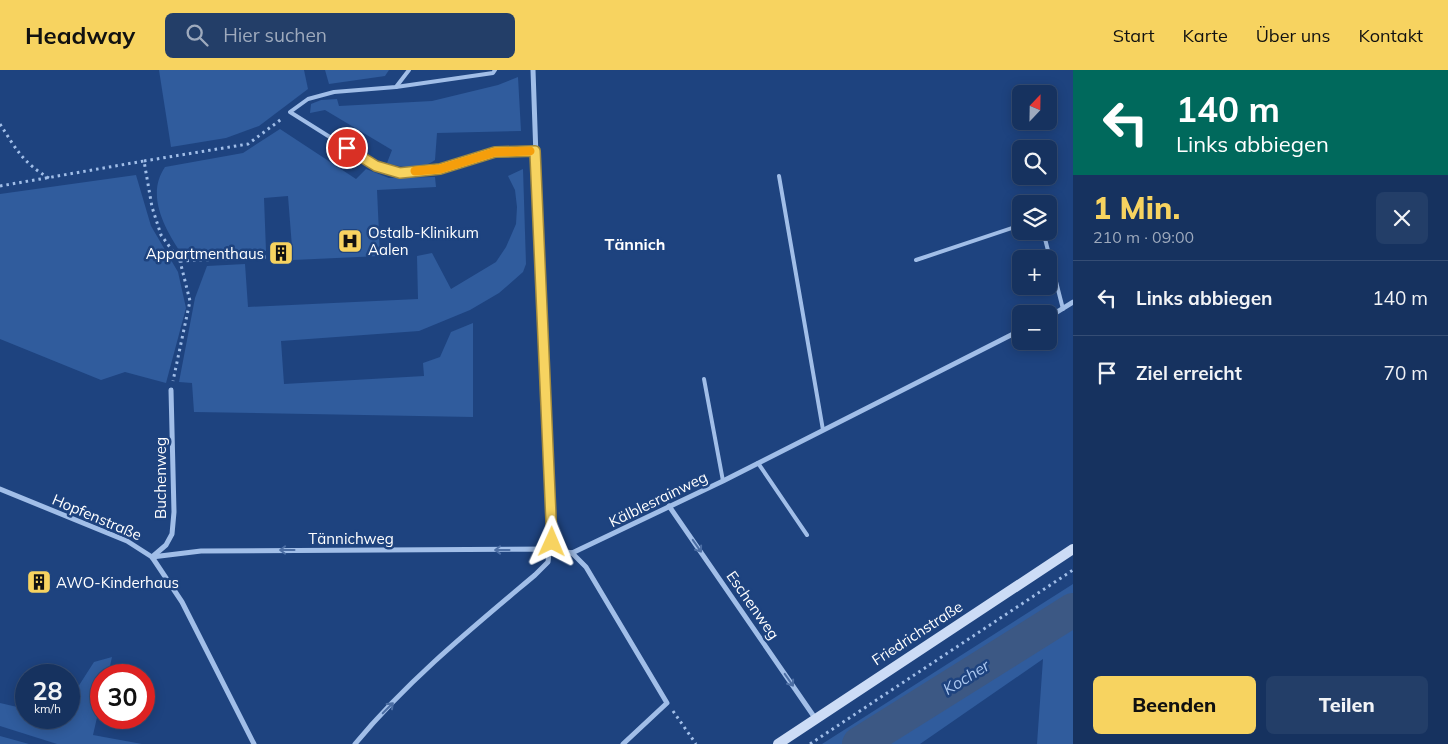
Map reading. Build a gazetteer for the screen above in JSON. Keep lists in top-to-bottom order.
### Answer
{
  "streets": {
    "main road": ["Friedrichstraße"],
    "street": [
      "Buchenweg",
      "Kälblesrainweg",
      "Hopfenstraße",
      "Tännichweg",
      "Eschenweg"
    ]
  },
  "crossings": [
    ["Buchenweg", "Hopfenstraße"],
    ["Buchenweg", "Tännichweg"],
    ["Kälblesrainweg", "Eschenweg"],
    ["Hopfenstraße", "Tännichweg"],
    ["Eschenweg", "Friedrichstraße"]
  ],
  "one_way": ["Tännichweg", "Eschenweg"],
  "districts": ["Tännich"],
  "water": ["Kocher"],
  "places": {
    "hospital": ["Ostalb-Klinikum Aalen"],
    "building": ["Appartmenthaus", "AWO-Kinderhaus"]
  },
  "north": "top",
  "page": {
    "header": "Headway",
    "search": "Hier suchen",
    "nav": [
      "Start",
      "Karte",
      "Über uns",
      "Kontakt"
    ],
    "turn": ["140 m", "Links abbiegen"],
    "map_buttons": ["+", "−"],
    "heading": ["1 Min.", "210 m · 09:00"],
    "list": [
      {
        "name": "Links abbiegen",
        "value": "140 m"
      },
      {
        "name": "Ziel erreicht",
        "value": "70 m"
      }
    ],
    "speed": "28 km/h",
    "limit": "30",
    "buttons": ["Beenden", "Teilen"]
  }
}
